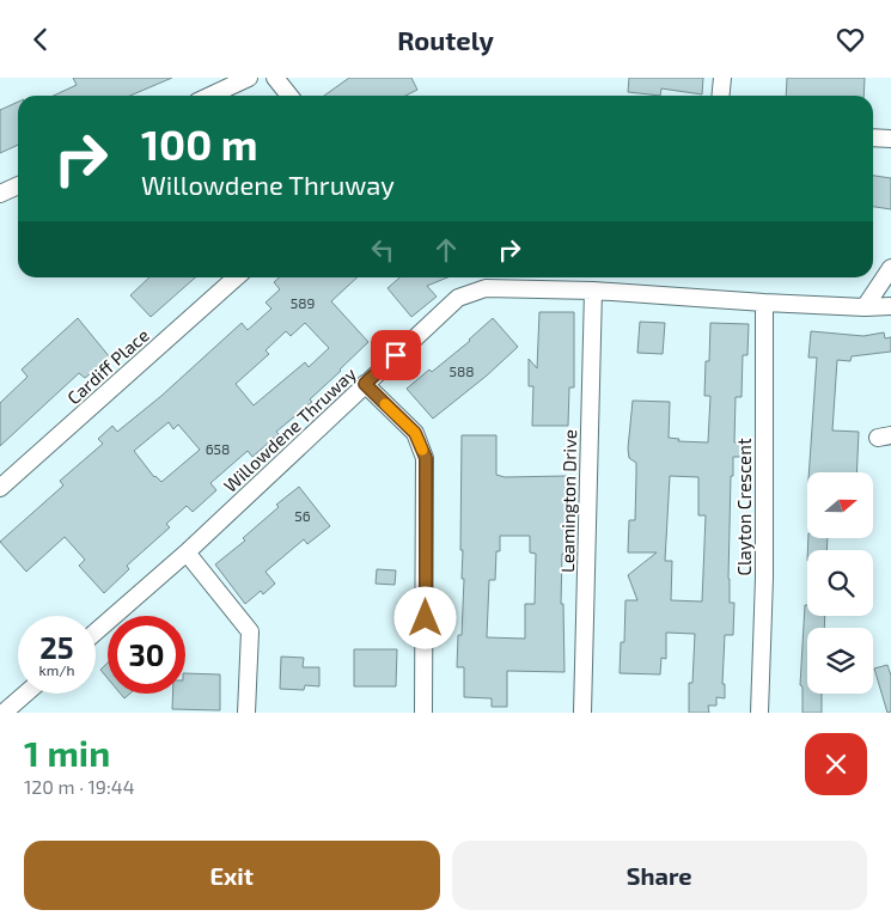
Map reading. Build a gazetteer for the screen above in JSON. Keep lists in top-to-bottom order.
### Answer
{
  "streets": {
    "street": [
      "Cardiff Place",
      "Willowdene Thruway",
      "Leamington Drive",
      "Clayton Crescent"
    ]
  },
  "crossings": [
    ["Willowdene Thruway", "Leamington Drive"],
    ["Willowdene Thruway", "Clayton Crescent"]
  ],
  "house_numbers": [
    "589",
    "588",
    "658",
    "56"
  ],
  "north": "right",
  "page": {
    "header": "Routely",
    "turn": ["100 m", "Willowdene Thruway"],
    "speed": "25 km/h",
    "limit": "30",
    "heading": ["1 min", "120 m · 19:44"],
    "buttons": ["Exit", "Share"]
  }
}
